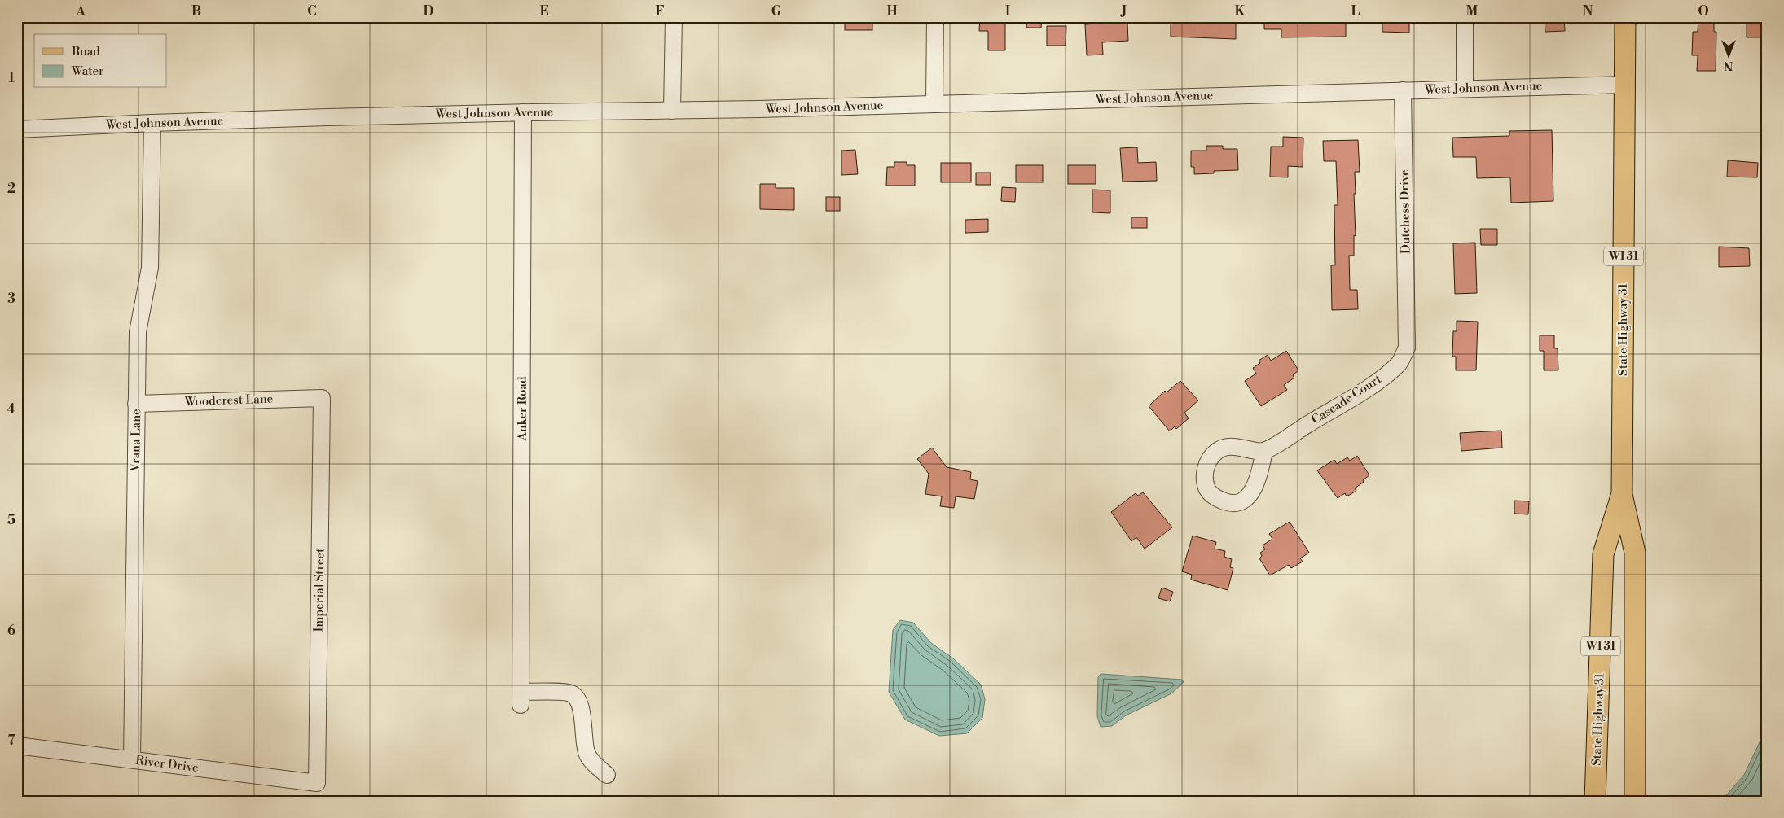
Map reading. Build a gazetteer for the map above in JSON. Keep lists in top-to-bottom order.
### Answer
{
  "streets": {
    "main road": ["WI 31", "State Highway 31"],
    "street": [
      "West Johnson Avenue",
      "Dutchess Drive",
      "Cascade Court",
      "Woodcrest Lane",
      "Anker Road",
      "Vrana Lane",
      "Imperial Street",
      "River Drive"
    ]
  },
  "crossings": [
    ["West Johnson Avenue", "Dutchess Drive"],
    ["West Johnson Avenue", "State Highway 31"],
    ["West Johnson Avenue", "Anker Road"],
    ["West Johnson Avenue", "Vrana Lane"],
    ["Dutchess Drive", "Cascade Court"],
    ["Woodcrest Lane", "Vrana Lane"],
    ["Woodcrest Lane", "Imperial Street"],
    ["Vrana Lane", "River Drive"],
    ["Imperial Street", "River Drive"]
  ],
  "legend": ["Road", "Water"],
  "north": "bottom",
  "grid": {
    "columns": [
      "A",
      "B",
      "C",
      "D",
      "E",
      "F",
      "G",
      "H",
      "I",
      "J",
      "K",
      "L",
      "M",
      "N",
      "O"
    ],
    "rows": [
      "1",
      "2",
      "3",
      "4",
      "5",
      "6",
      "7"
    ]
  }
}
